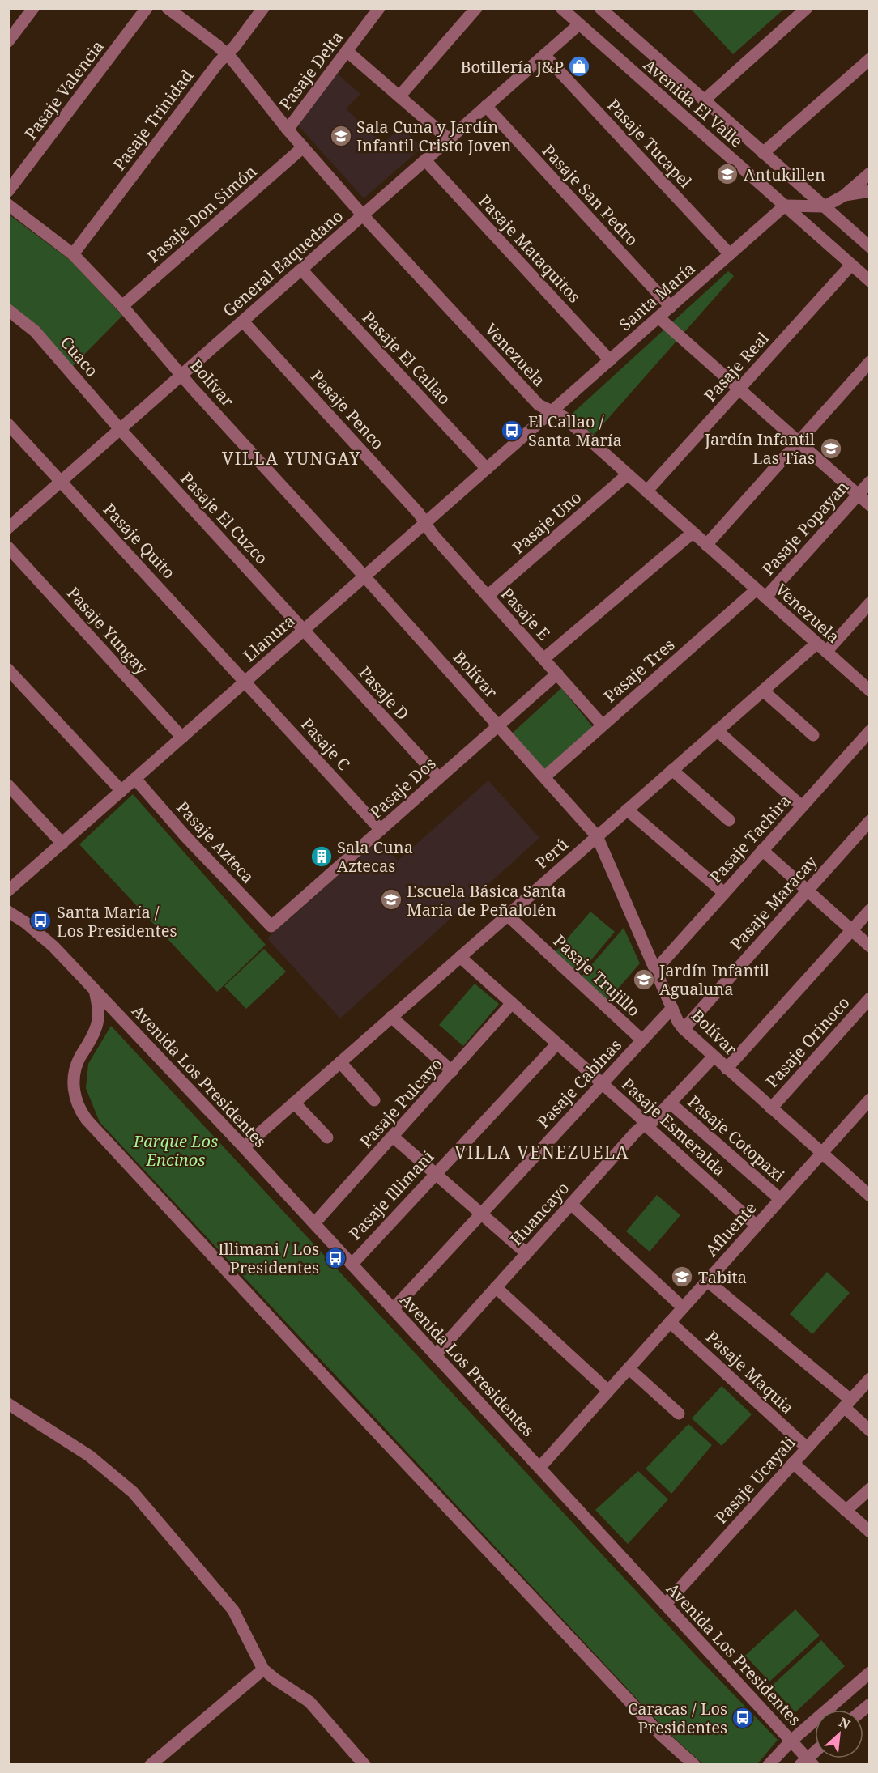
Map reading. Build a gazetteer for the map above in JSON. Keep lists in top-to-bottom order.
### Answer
{
  "streets": {
    "street": [
      "Pasaje Delta",
      "Pasaje Valencia",
      "Avenida El Valle",
      "Pasaje Trinidad",
      "Pasaje Tucapel",
      "Pasaje San Pedro",
      "Pasaje Don Simón",
      "Pasaje Mataquitos",
      "General Baquedano",
      "Santa María",
      "Venezuela",
      "Cuaco",
      "Pasaje El Callao",
      "Pasaje Real",
      "Bolívar",
      "Pasaje Penco",
      "Pasaje El Cuzco",
      "Pasaje Uno",
      "Pasaje Popayan",
      "Pasaje Quito",
      "Pasaje E",
      "Pasaje Yungay",
      "Llanura",
      "Pasaje Tres",
      "Pasaje D",
      "Pasaje C",
      "Pasaje Dos",
      "Pasaje Tachira",
      "Pasaje Azteca",
      "Perú",
      "Pasaje Maracay",
      "Pasaje Trujillo",
      "Pasaje Orinoco",
      "Avenida Los Presidentes",
      "Pasaje Cabinas",
      "Pasaje Pulcayo",
      "Pasaje Esmeralda",
      "Pasaje Cotopaxi",
      "Pasaje Illimani",
      "Huancayo",
      "Afluente",
      "Pasaje Maquia",
      "Pasaje Ucayali"
    ]
  },
  "crossings": [
    ["Pasaje Delta", "Venezuela"],
    ["Avenida El Valle", "General Baquedano"],
    ["Avenida El Valle", "Santa María"],
    ["Avenida El Valle", "Pasaje Real"],
    ["Pasaje Trinidad", "Venezuela"],
    ["Pasaje Trinidad", "Bolívar"],
    ["Pasaje Tucapel", "General Baquedano"],
    ["Pasaje Tucapel", "Santa María"],
    ["Pasaje San Pedro", "General Baquedano"],
    ["Pasaje San Pedro", "Santa María"],
    ["Pasaje Don Simón", "Venezuela"],
    ["Pasaje Don Simón", "Bolívar"],
    ["Pasaje Mataquitos", "General Baquedano"],
    ["Pasaje Mataquitos", "Santa María"],
    ["General Baquedano", "Venezuela"],
    ["General Baquedano", "Cuaco"],
    ["General Baquedano", "Pasaje El Callao"],
    ["General Baquedano", "Bolívar"],
    ["General Baquedano", "Pasaje Penco"],
    ["General Baquedano", "Pasaje El Cuzco"],
    ["General Baquedano", "Pasaje Quito"],
    ["Santa María", "Venezuela"],
    ["Santa María", "Llanura"],
    ["Venezuela", "Pasaje Real"],
    ["Venezuela", "Pasaje Uno"],
    ["Venezuela", "Pasaje Popayan"],
    ["Venezuela", "Llanura"],
    ["Venezuela", "Pasaje Tres"],
    ["Venezuela", "Perú"],
    ["Cuaco", "Pasaje El Cuzco"],
    ["Pasaje El Callao", "Llanura"],
    ["Bolívar", "Llanura"],
    ["Bolívar", "Pasaje Tres"],
    ["Bolívar", "Pasaje Dos"],
    ["Bolívar", "Pasaje Tachira"],
    ["Bolívar", "Perú"],
    ["Bolívar", "Pasaje Maracay"],
    ["Bolívar", "Pasaje Orinoco"],
    ["Bolívar", "Pasaje Cabinas"],
    ["Bolívar", "Huancayo"],
    ["Bolívar", "Afluente"],
    ["Pasaje Penco", "Pasaje E"],
    ["Pasaje Penco", "Llanura"],
    ["Pasaje El Cuzco", "Llanura"],
    ["Pasaje El Cuzco", "Pasaje D"],
    ["Pasaje Uno", "Pasaje E"],
    ["Pasaje Popayan", "Pasaje Tres"],
    ["Pasaje Quito", "Llanura"],
    ["Pasaje Quito", "Pasaje C"],
    ["Pasaje E", "Llanura"],
    ["Pasaje E", "Pasaje Tres"],
    ["Pasaje E", "Pasaje Dos"],
    ["Pasaje Yungay", "Llanura"],
    ["Llanura", "Pasaje D"],
    ["Llanura", "Pasaje C"],
    ["Llanura", "Pasaje Azteca"],
    ["Pasaje D", "Pasaje Dos"],
    ["Pasaje C", "Pasaje Dos"],
    ["Pasaje Dos", "Pasaje Azteca"],
    ["Perú", "Pasaje Trujillo"],
    ["Perú", "Avenida Los Presidentes"],
    ["Perú", "Pasaje Esmeralda"],
    ["Pasaje Trujillo", "Pasaje Cabinas"],
    ["Avenida Los Presidentes", "Pasaje Cabinas"],
    ["Avenida Los Presidentes", "Pasaje Pulcayo"],
    ["Avenida Los Presidentes", "Pasaje Illimani"],
    ["Avenida Los Presidentes", "Huancayo"],
    ["Avenida Los Presidentes", "Afluente"],
    ["Avenida Los Presidentes", "Pasaje Ucayali"],
    ["Pasaje Cabinas", "Pasaje Esmeralda"],
    ["Pasaje Pulcayo", "Pasaje Esmeralda"],
    ["Pasaje Esmeralda", "Pasaje Illimani"],
    ["Pasaje Esmeralda", "Huancayo"],
    ["Pasaje Esmeralda", "Afluente"],
    ["Pasaje Cotopaxi", "Huancayo"],
    ["Pasaje Cotopaxi", "Afluente"],
    ["Afluente", "Pasaje Maquia"],
    ["Pasaje Maquia", "Pasaje Ucayali"]
  ],
  "districts": ["VILLA YUNGAY", "VILLA VENEZUELA"],
  "parks": ["Parque Los Encinos"],
  "places": {
    "shop": ["Botillería J&P"],
    "school or university": [
      "Sala Cuna y Jardín Infantil Cristo Joven",
      "Antukillen",
      "Jardín Infantil Las Tías",
      "Escuela Básica Santa María de Peñalolén",
      "Jardín Infantil Agualuna",
      "Tabita"
    ],
    "bus stop": [
      "El Callao / Santa María",
      "Santa María / Los Presidentes",
      "Illimani / Los Presidentes",
      "Caracas / Los Presidentes"
    ],
    "building": ["Sala Cuna Aztecas"]
  },
  "north": "top right"
}
